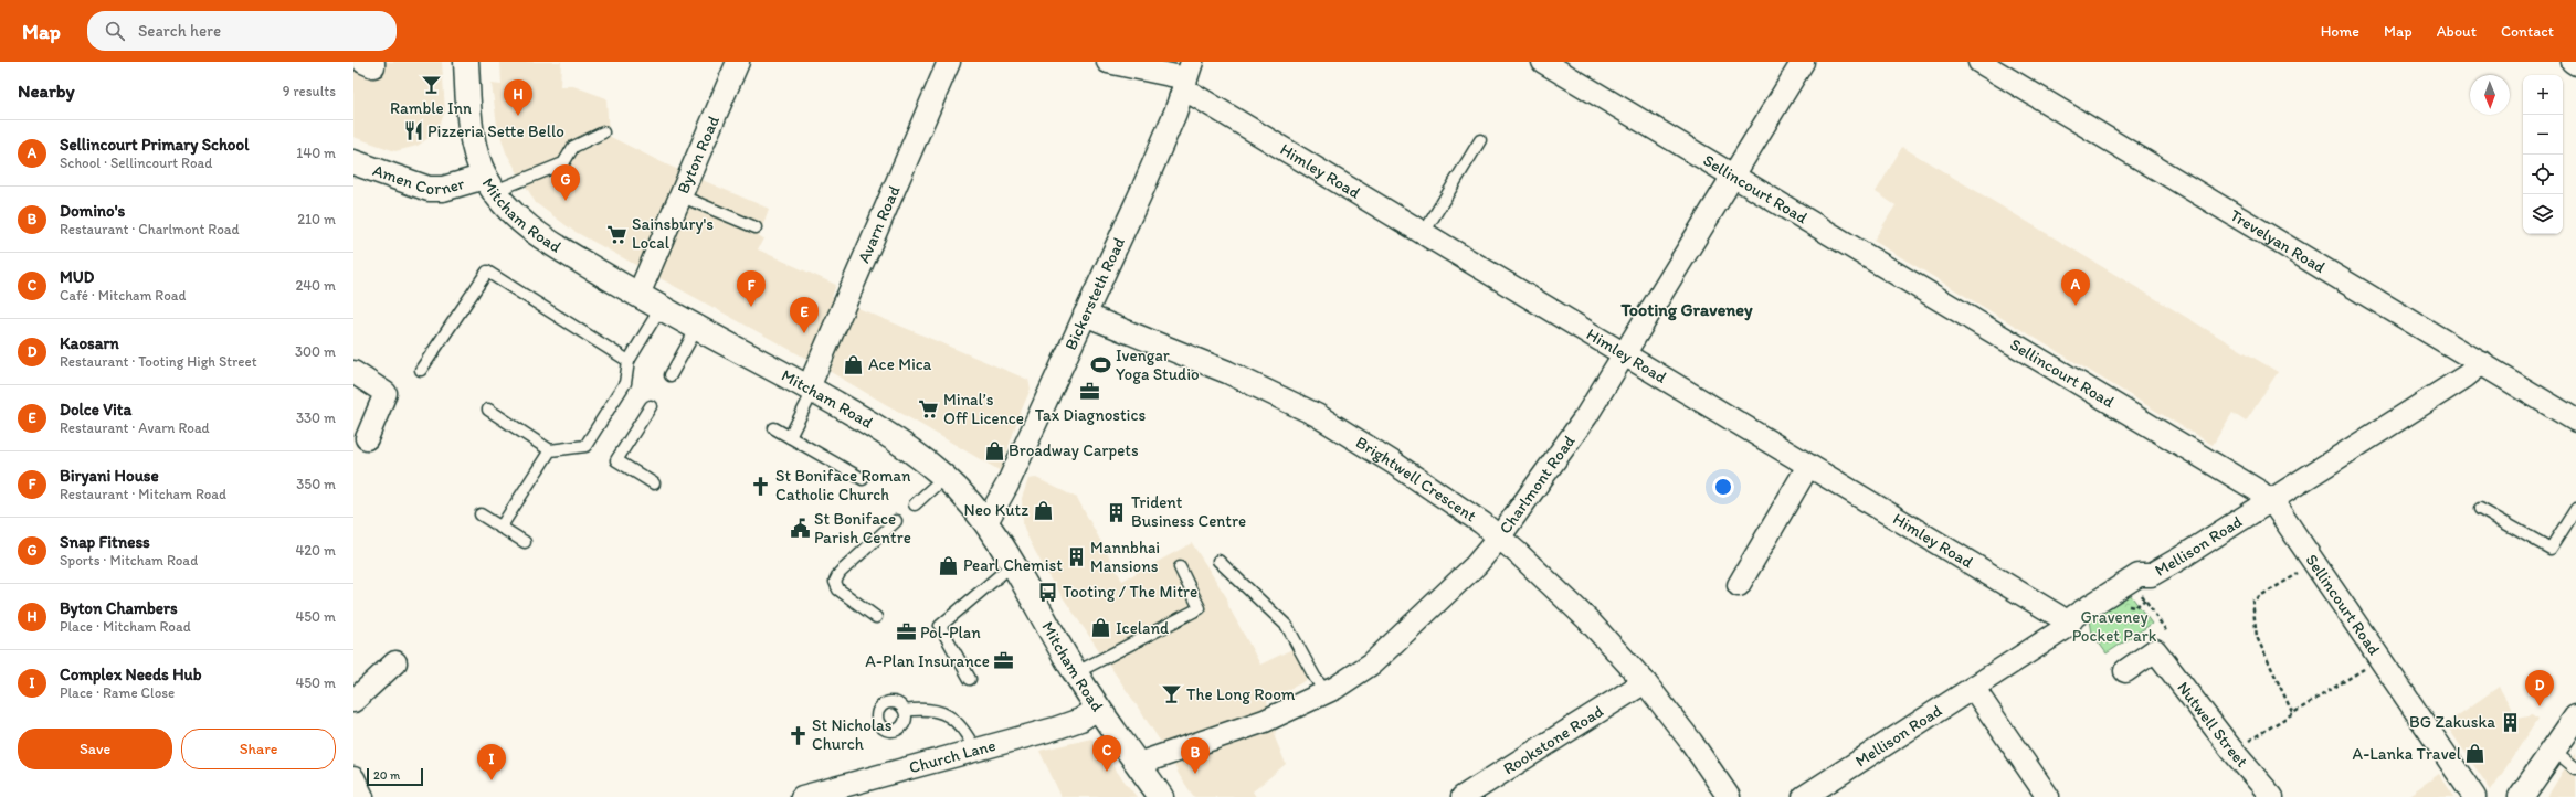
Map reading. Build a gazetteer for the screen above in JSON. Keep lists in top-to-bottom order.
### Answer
{
  "streets": {
    "main road": ["Amen Corner", "Mitcham Road"],
    "street": [
      "Byton Road",
      "Himley Road",
      "Sellincourt Road",
      "Avarn Road",
      "Trevelyan Road",
      "Bickersteth Road",
      "Brightwell Crescent",
      "Charlmont Road",
      "Mellison Road",
      "Nutwell Street",
      "Rookstone Road",
      "Church Lane"
    ]
  },
  "crossings": [
    ["Byton Road", "Mitcham Road"],
    ["Himley Road", "Bickersteth Road"],
    ["Himley Road", "Charlmont Road"],
    ["Himley Road", "Mellison Road"],
    ["Amen Corner", "Mitcham Road"],
    ["Sellincourt Road", "Charlmont Road"],
    ["Sellincourt Road", "Mellison Road"],
    ["Mitcham Road", "Avarn Road"],
    ["Mitcham Road", "Bickersteth Road"],
    ["Mitcham Road", "Charlmont Road"],
    ["Mitcham Road", "Church Lane"],
    ["Trevelyan Road", "Mellison Road"],
    ["Bickersteth Road", "Brightwell Crescent"],
    ["Brightwell Crescent", "Charlmont Road"],
    ["Brightwell Crescent", "Rookstone Road"]
  ],
  "districts": ["Tooting Graveney"],
  "parks": ["Graveney Pocket Park"],
  "places": {
    "bar": ["Ramble Inn", "The Long Room"],
    "restaurant": ["Pizzeria Sette Bello"],
    "supermarket": ["Sainsbury's Local", "Minal’s Off Licence"],
    "shop": [
      "Ace Mica",
      "Broadway Carpets",
      "Neo Kutz",
      "Pearl Chemist",
      "Iceland",
      "A-Lanka Travel"
    ],
    "sports": ["Ivengar Yoga Studio"],
    "office": ["Tax Diagnostics", "Pol-Plan", "A-Plan Insurance"],
    "church": ["St Boniface Roman Catholic Church", "St Nicholas Church"],
    "building": ["Trident Business Centre", "Mannbhai Mansions", "BG Zakuska"],
    "public building": ["St Boniface Parish Centre"],
    "bus stop": ["Tooting / The Mitre"]
  },
  "scale_bar": "20 m",
  "north": "bottom",
  "page": {
    "header": "Map",
    "search": "Search here",
    "nav": [
      "Home",
      "Map",
      "About",
      "Contact"
    ],
    "heading": ["Nearby", "9 results"],
    "map_buttons": ["+", "−"],
    "pins": [
      "H",
      "G",
      "A",
      "F",
      "E",
      "D",
      "C",
      "B",
      "I"
    ],
    "list": [
      {
        "mark": "A",
        "name": "Sellincourt Primary School",
        "note": "School · Sellincourt Road",
        "value": "140 m"
      },
      {
        "mark": "B",
        "name": "Domino's",
        "note": "Restaurant · Charlmont Road",
        "value": "210 m"
      },
      {
        "mark": "C",
        "name": "MUD",
        "note": "Café · Mitcham Road",
        "value": "240 m"
      },
      {
        "mark": "D",
        "name": "Kaosarn",
        "note": "Restaurant · Tooting High Street",
        "value": "300 m"
      },
      {
        "mark": "E",
        "name": "Dolce Vita",
        "note": "Restaurant · Avarn Road",
        "value": "330 m"
      },
      {
        "mark": "F",
        "name": "Biryani House",
        "note": "Restaurant · Mitcham Road",
        "value": "350 m"
      },
      {
        "mark": "G",
        "name": "Snap Fitness",
        "note": "Sports · Mitcham Road",
        "value": "420 m"
      },
      {
        "mark": "H",
        "name": "Byton Chambers",
        "note": "Place · Mitcham Road",
        "value": "450 m"
      },
      {
        "mark": "I",
        "name": "Complex Needs Hub",
        "note": "Place · Rame Close",
        "value": "450 m"
      }
    ],
    "buttons": ["Save", "Share"],
    "scale": "20 m"
  }
}
